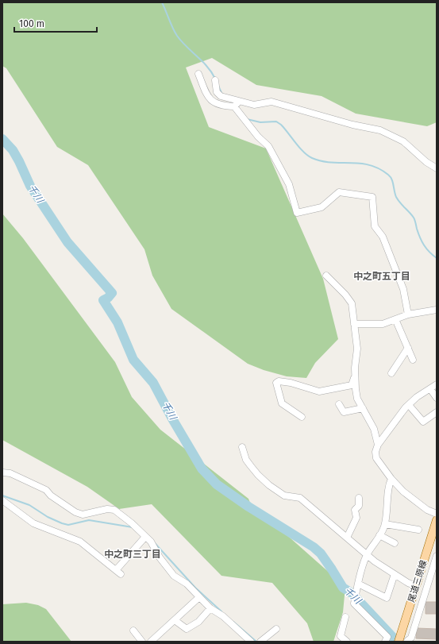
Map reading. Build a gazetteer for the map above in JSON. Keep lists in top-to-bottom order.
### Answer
{
  "streets": {
    "main road": ["尾道三原線"]
  },
  "districts": ["中之町五丁目", "中之町三丁目"],
  "water": ["千川"],
  "scale_bar": "100 m"
}
